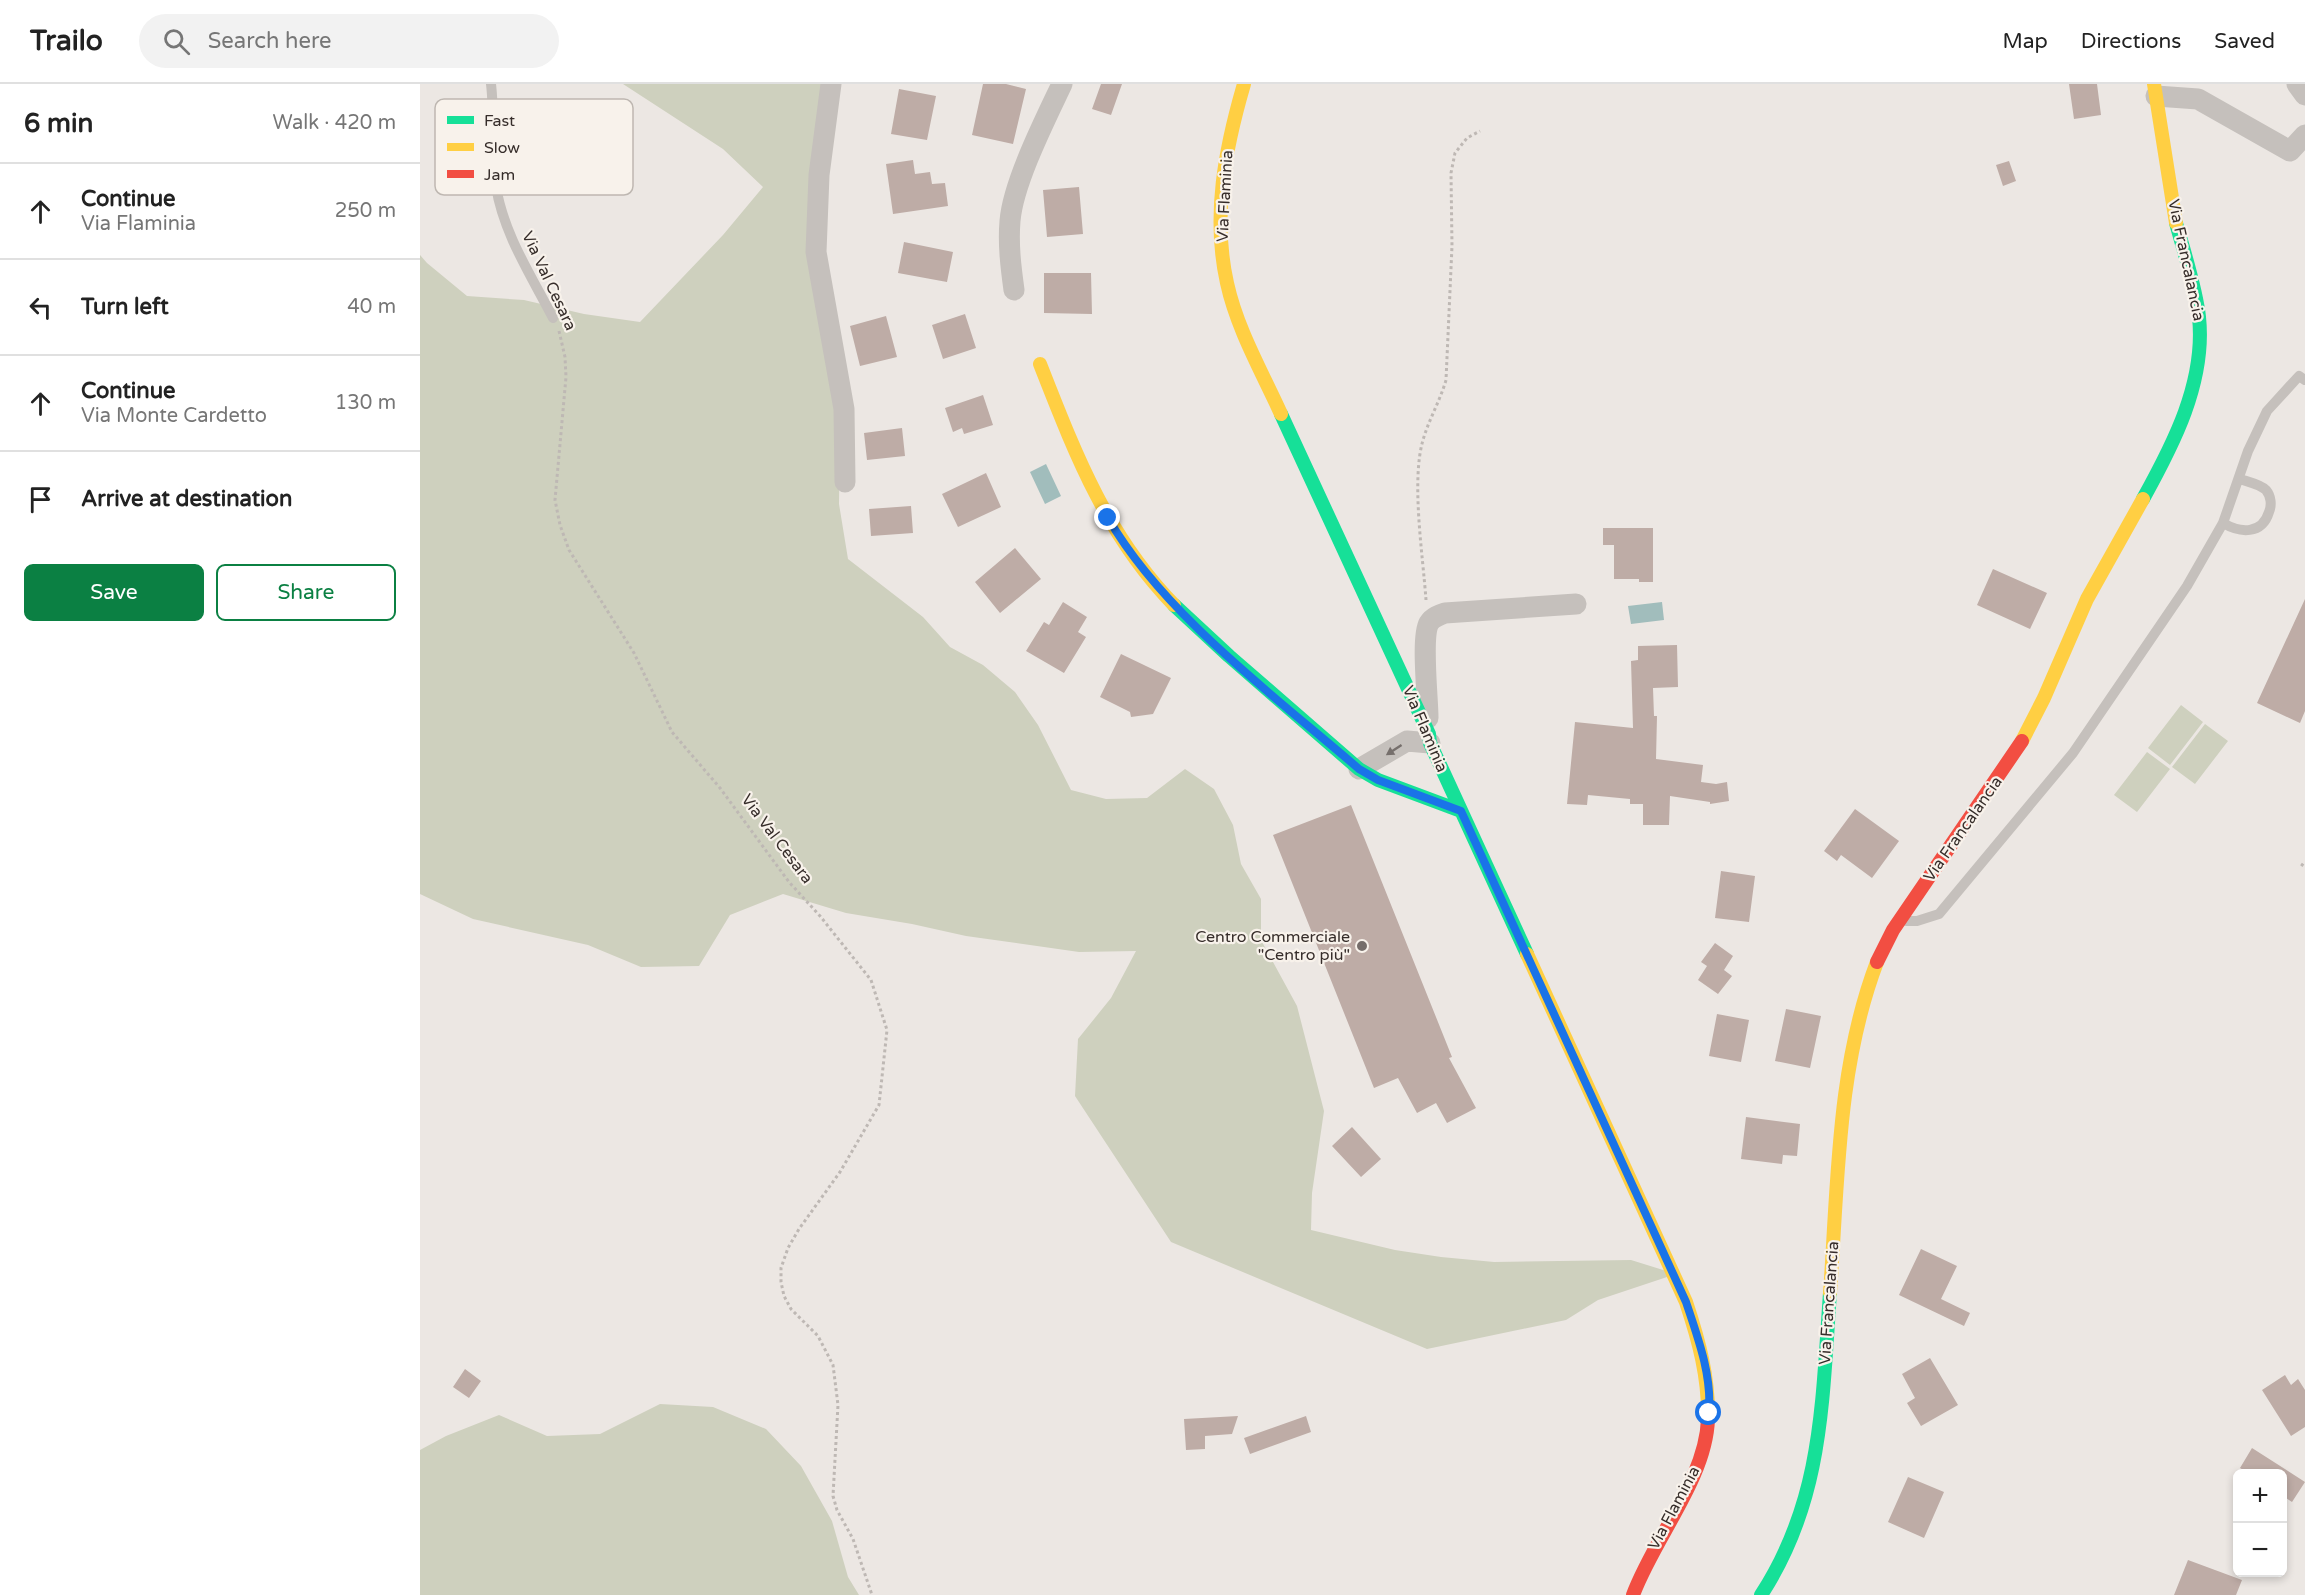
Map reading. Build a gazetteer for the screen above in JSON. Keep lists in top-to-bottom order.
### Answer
{
  "streets": {
    "street": ["Via Flaminia", "Via Francalancia"],
    "lane": ["Via Val Cesara"]
  },
  "places": ["Centro Commerciale \"Centro più\""],
  "legend": ["Fast", "Slow", "Jam"],
  "page": {
    "header": "Trailo",
    "search": "Search here",
    "nav": ["Map", "Directions", "Saved"],
    "heading": ["6 min", "Walk · 420 m"],
    "list": [
      ["Continue", "Via Flaminia", "250 m"],
      ["Turn left", "40 m"],
      ["Continue", "Via Monte Cardetto", "130 m"],
      "Arrive at destination"
    ],
    "buttons": ["Save", "Share"],
    "map_buttons": ["+", "−"]
  }
}
